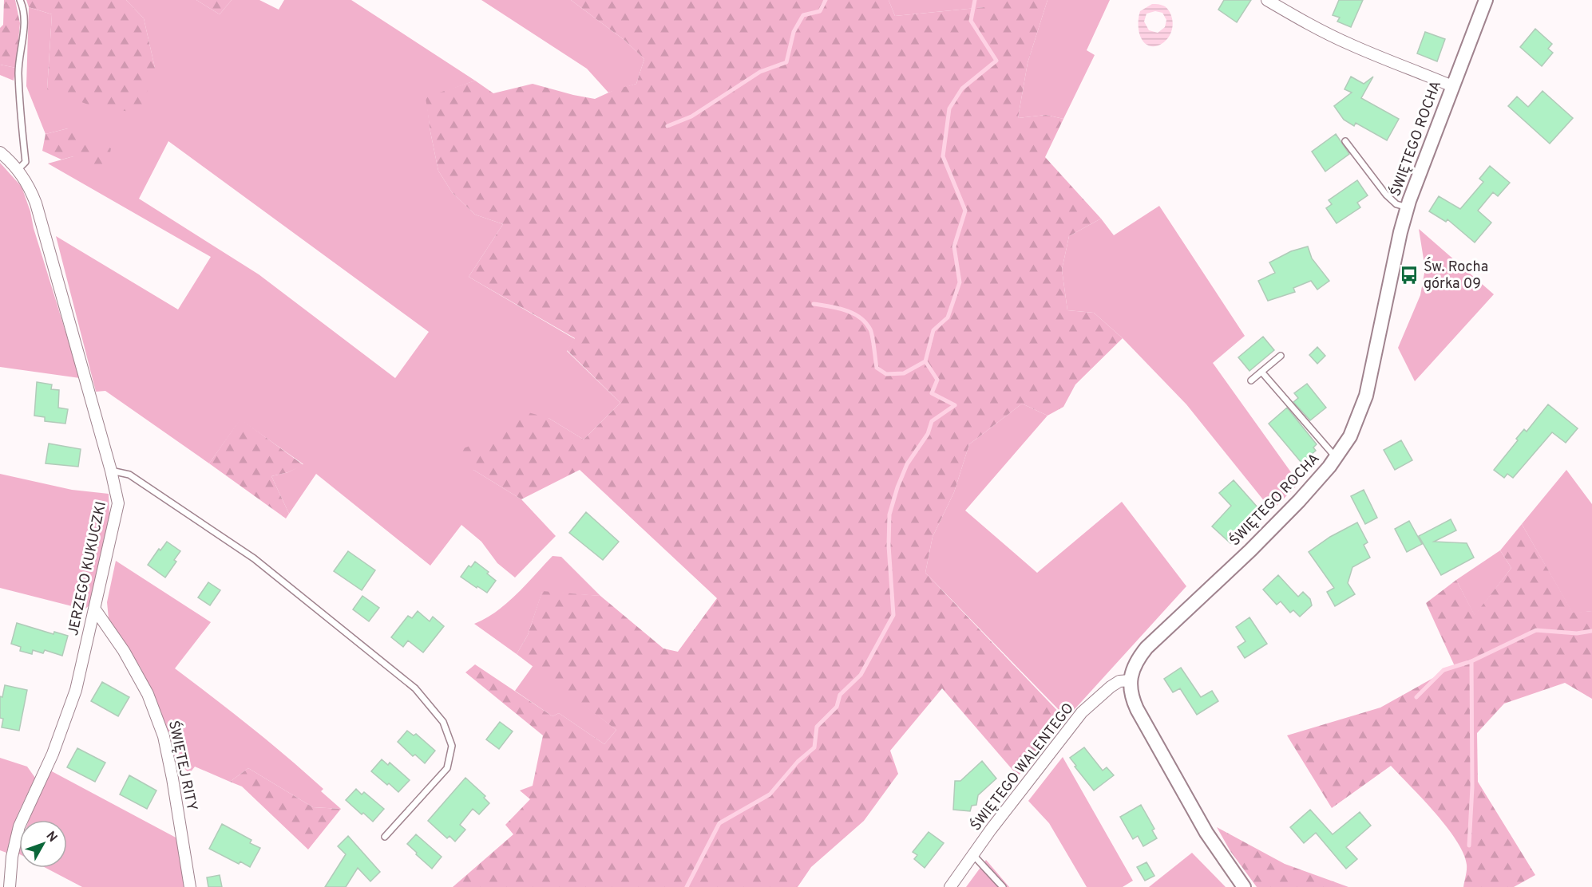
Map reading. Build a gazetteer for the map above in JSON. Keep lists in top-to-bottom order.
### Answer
{
  "streets": {
    "street": [
      "ŚWIĘTEGO ROCHA",
      "JERZEGO KUKUCZKI",
      "ŚWIĘTEJ RITY",
      "ŚWIĘTEGO WALENTEGO"
    ]
  },
  "crossings": [
    ["ŚWIĘTEGO ROCHA", "ŚWIĘTEGO WALENTEGO"],
    ["JERZEGO KUKUCZKI", "ŚWIĘTEJ RITY"]
  ],
  "places": {
    "bus stop": ["Św. Rocha górka 09"]
  },
  "north": "top right"
}
